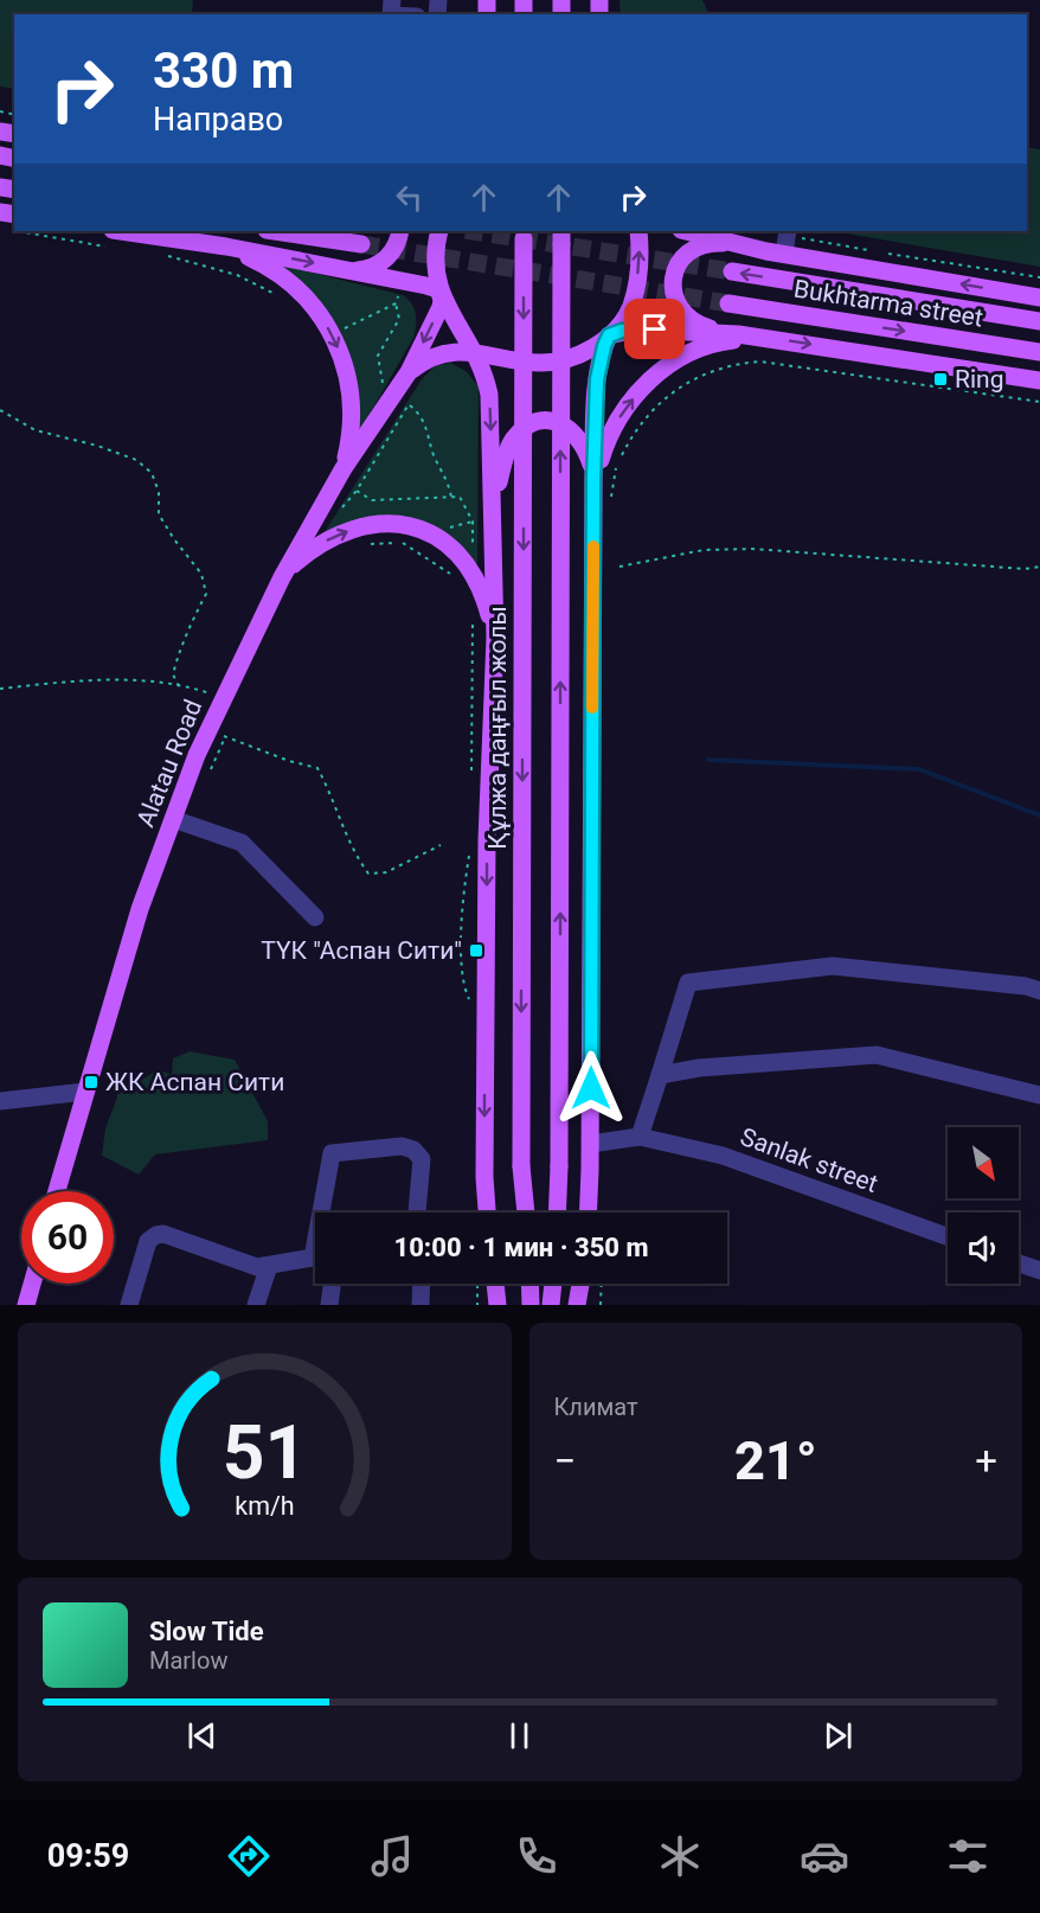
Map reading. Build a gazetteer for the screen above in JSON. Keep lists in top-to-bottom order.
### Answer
{
  "streets": {
    "main road": ["Bukhtarma street", "Құлжа даңғыл жолы", "Alatau Road"],
    "street": ["Sanlak street"]
  },
  "places": {
    "transit": ["Ring", "ТҮК \"Аспан Сити\"", "ЖК Аспан Сити"]
  },
  "north": "bottom right",
  "page": {
    "turn": ["330 m", "Направо"],
    "limit": "60",
    "trip": "10:00 · 1 мин · 350 m",
    "tile": "Климат",
    "heat": ["−", "21°", "+"],
    "song": ["Slow Tide", "Marlow"],
    "tabs": "09:59",
    "gauge": ["51", "km/h"]
  }
}
